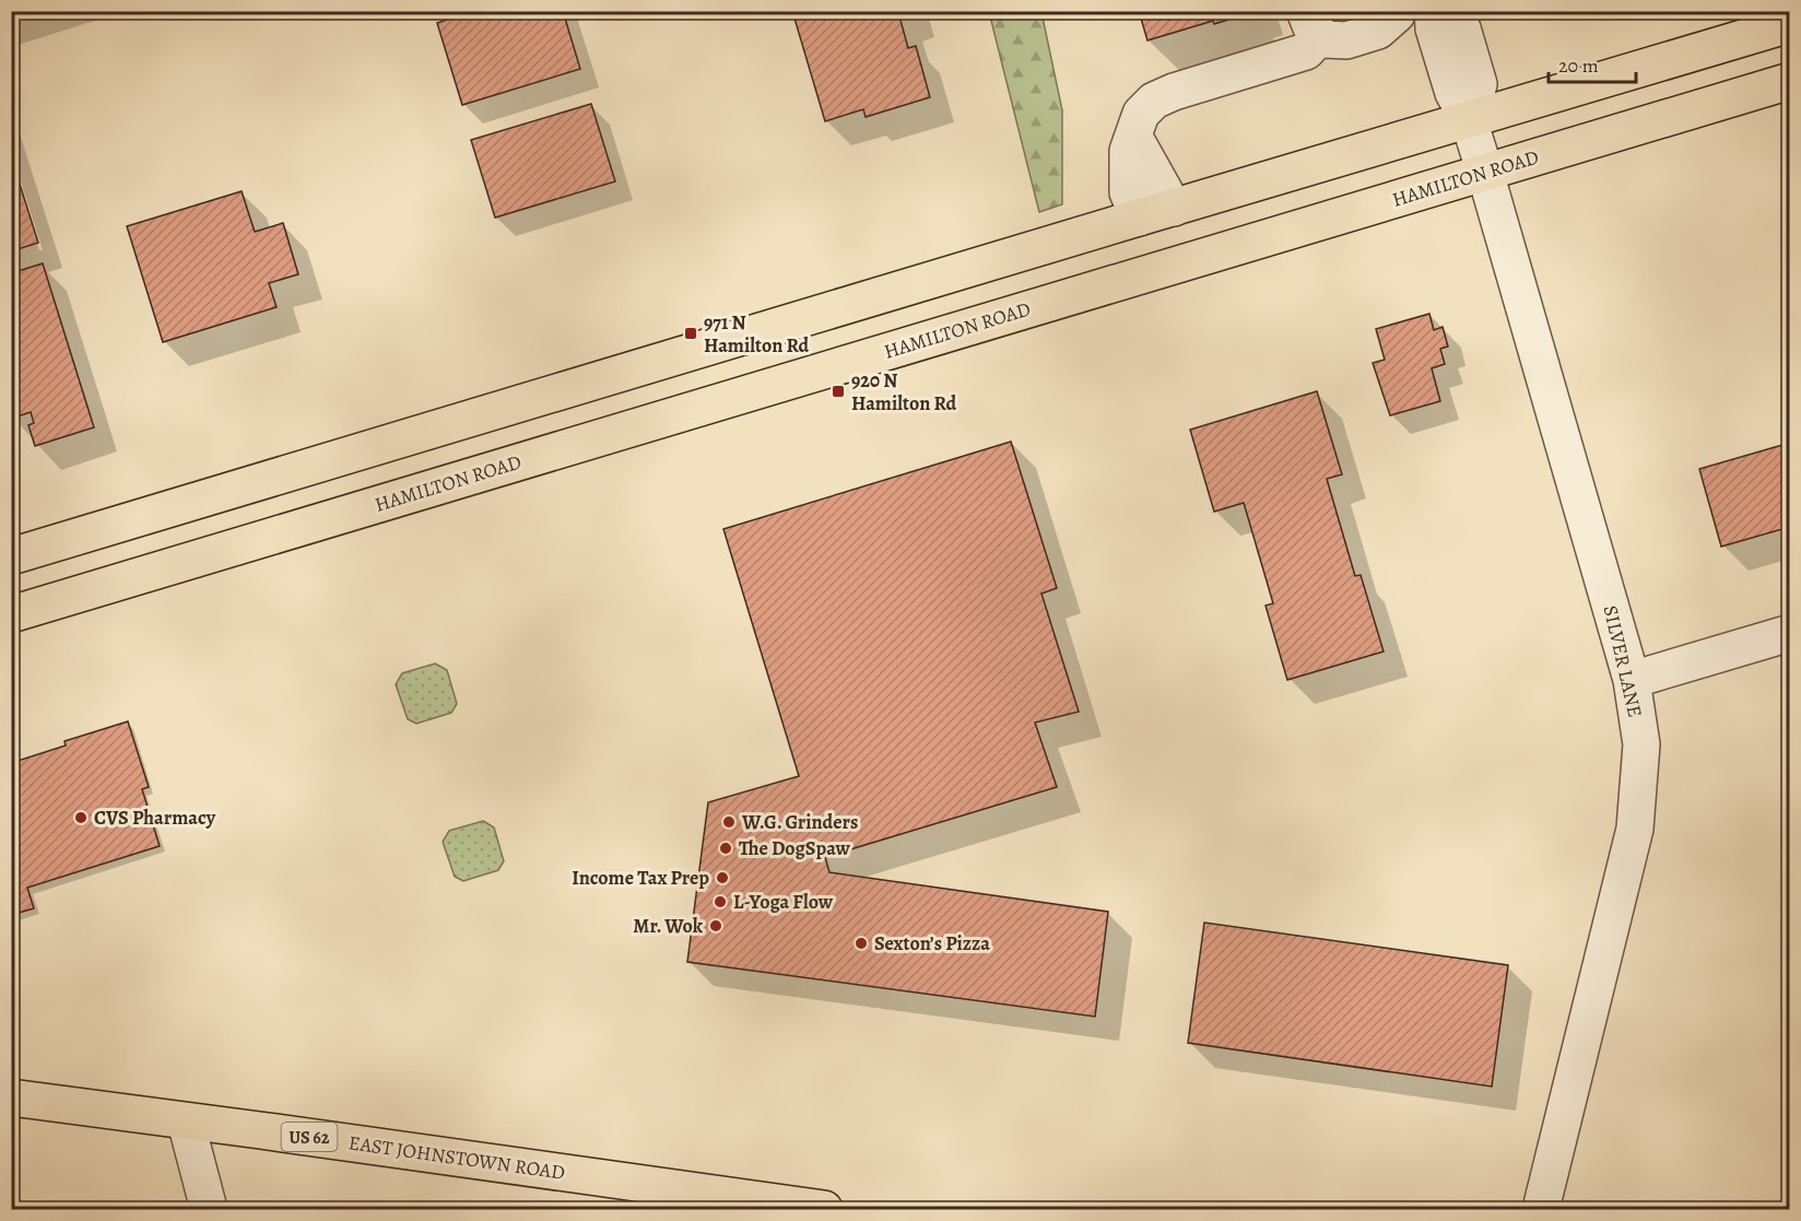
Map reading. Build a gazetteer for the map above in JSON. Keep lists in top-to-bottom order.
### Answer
{
  "streets": {
    "main road": ["HAMILTON ROAD", "US 62", "EAST JOHNSTOWN ROAD"],
    "street": ["SILVER LANE"]
  },
  "crossings": [
    ["HAMILTON ROAD", "SILVER LANE"]
  ],
  "places": {
    "transit": ["971 N Hamilton Rd", "920 N Hamilton Rd"],
    "other": [
      "CVS Pharmacy",
      "W.G. Grinders",
      "The DogSpaw",
      "Income Tax Prep",
      "L-Yoga Flow",
      "Mr. Wok",
      "Sexton’s Pizza"
    ]
  },
  "scale_bar": "20 m"
}
